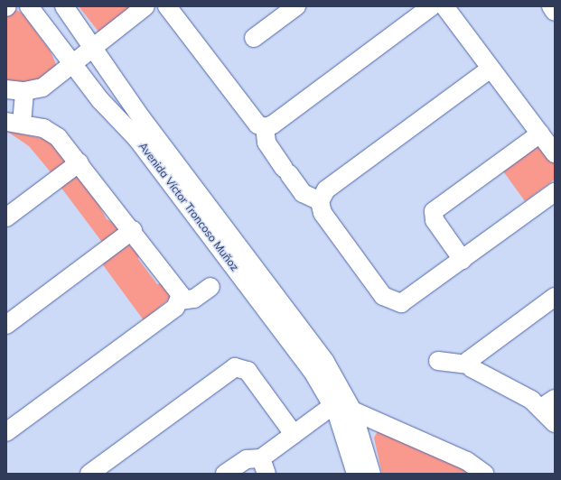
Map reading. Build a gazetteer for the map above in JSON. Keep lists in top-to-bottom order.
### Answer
{
  "streets": {
    "street": ["Avenida Víctor Troncoso Muñoz"]
  }
}
